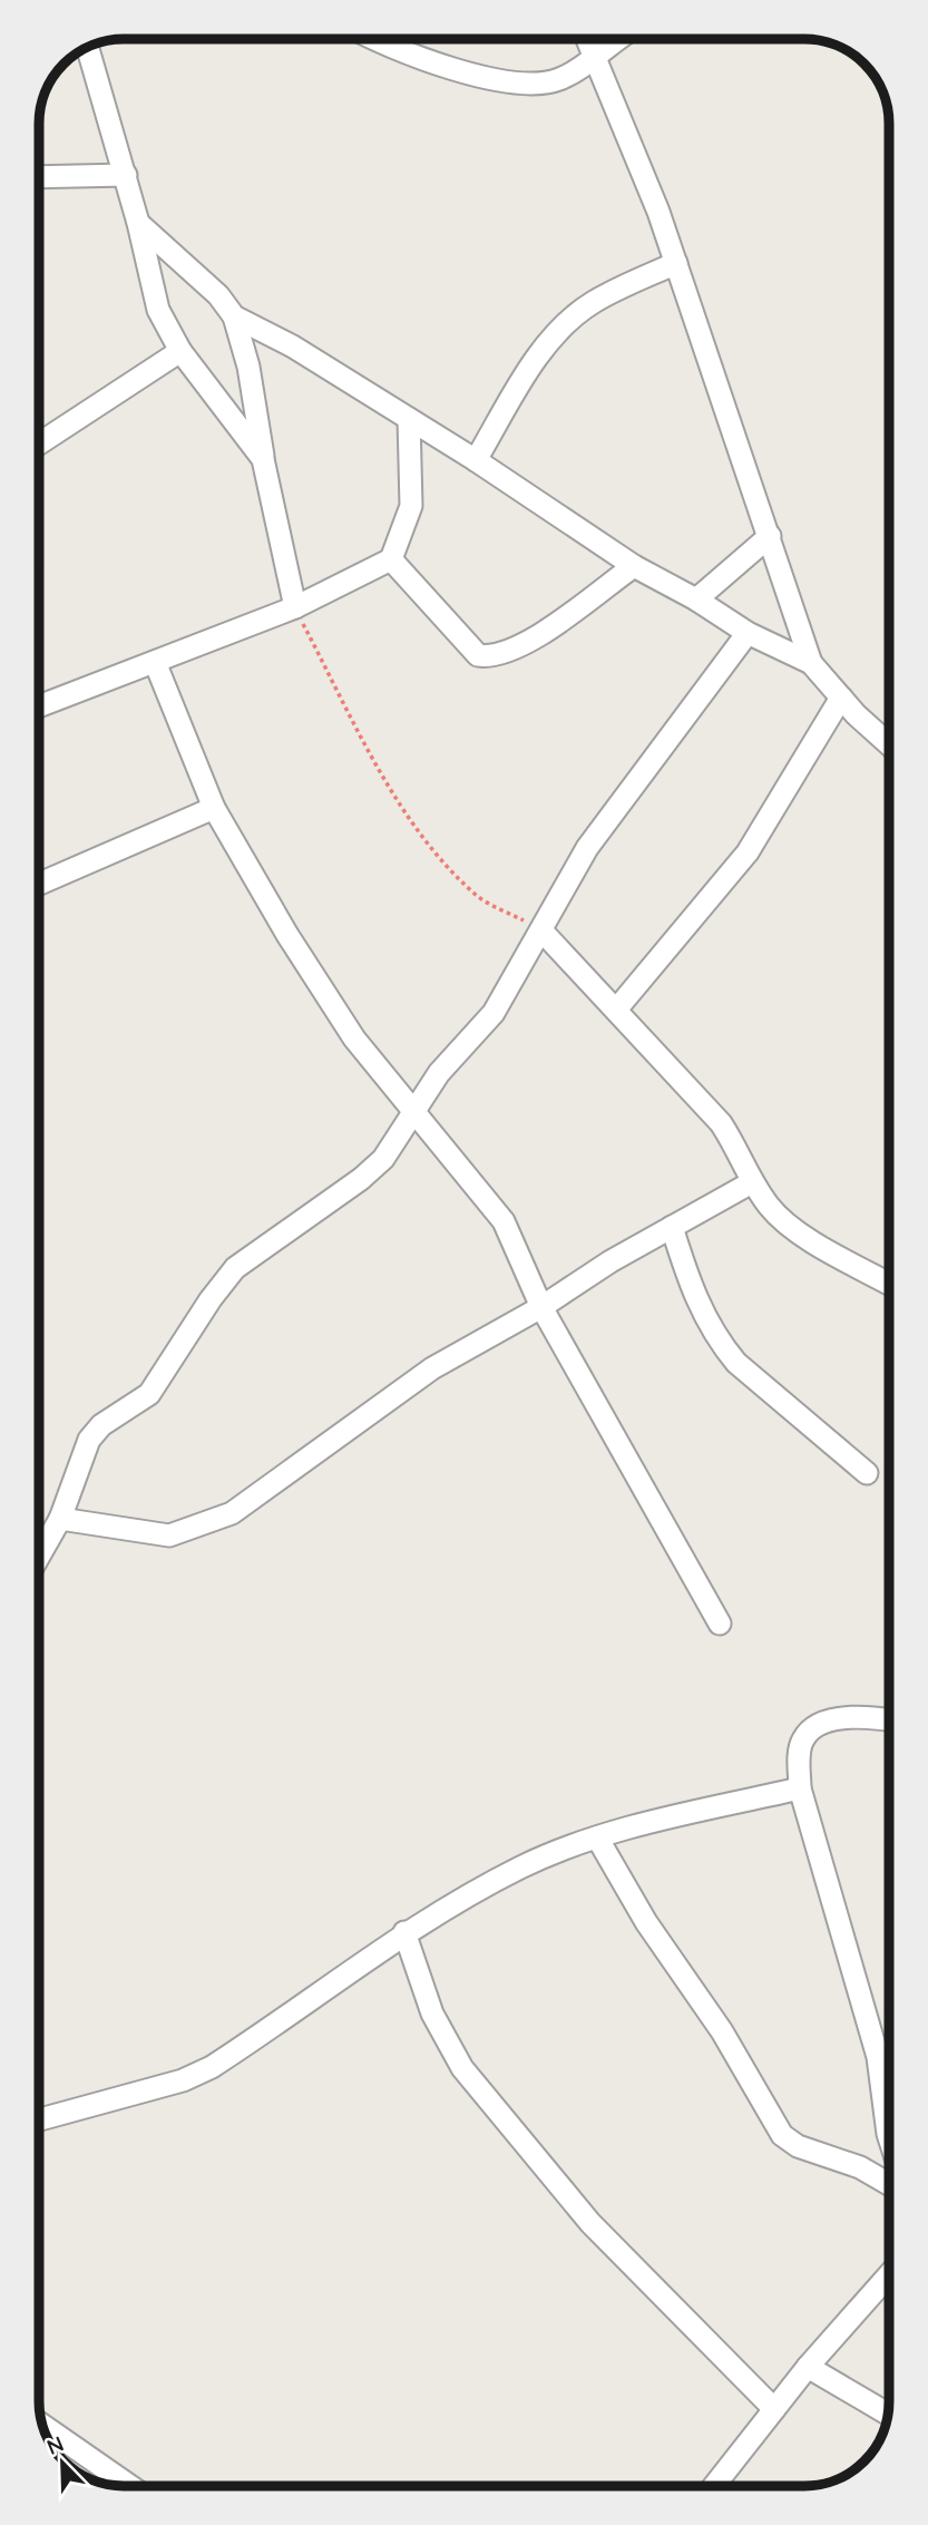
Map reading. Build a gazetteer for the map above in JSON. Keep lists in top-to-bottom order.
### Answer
{
  "north": "top left"
}
